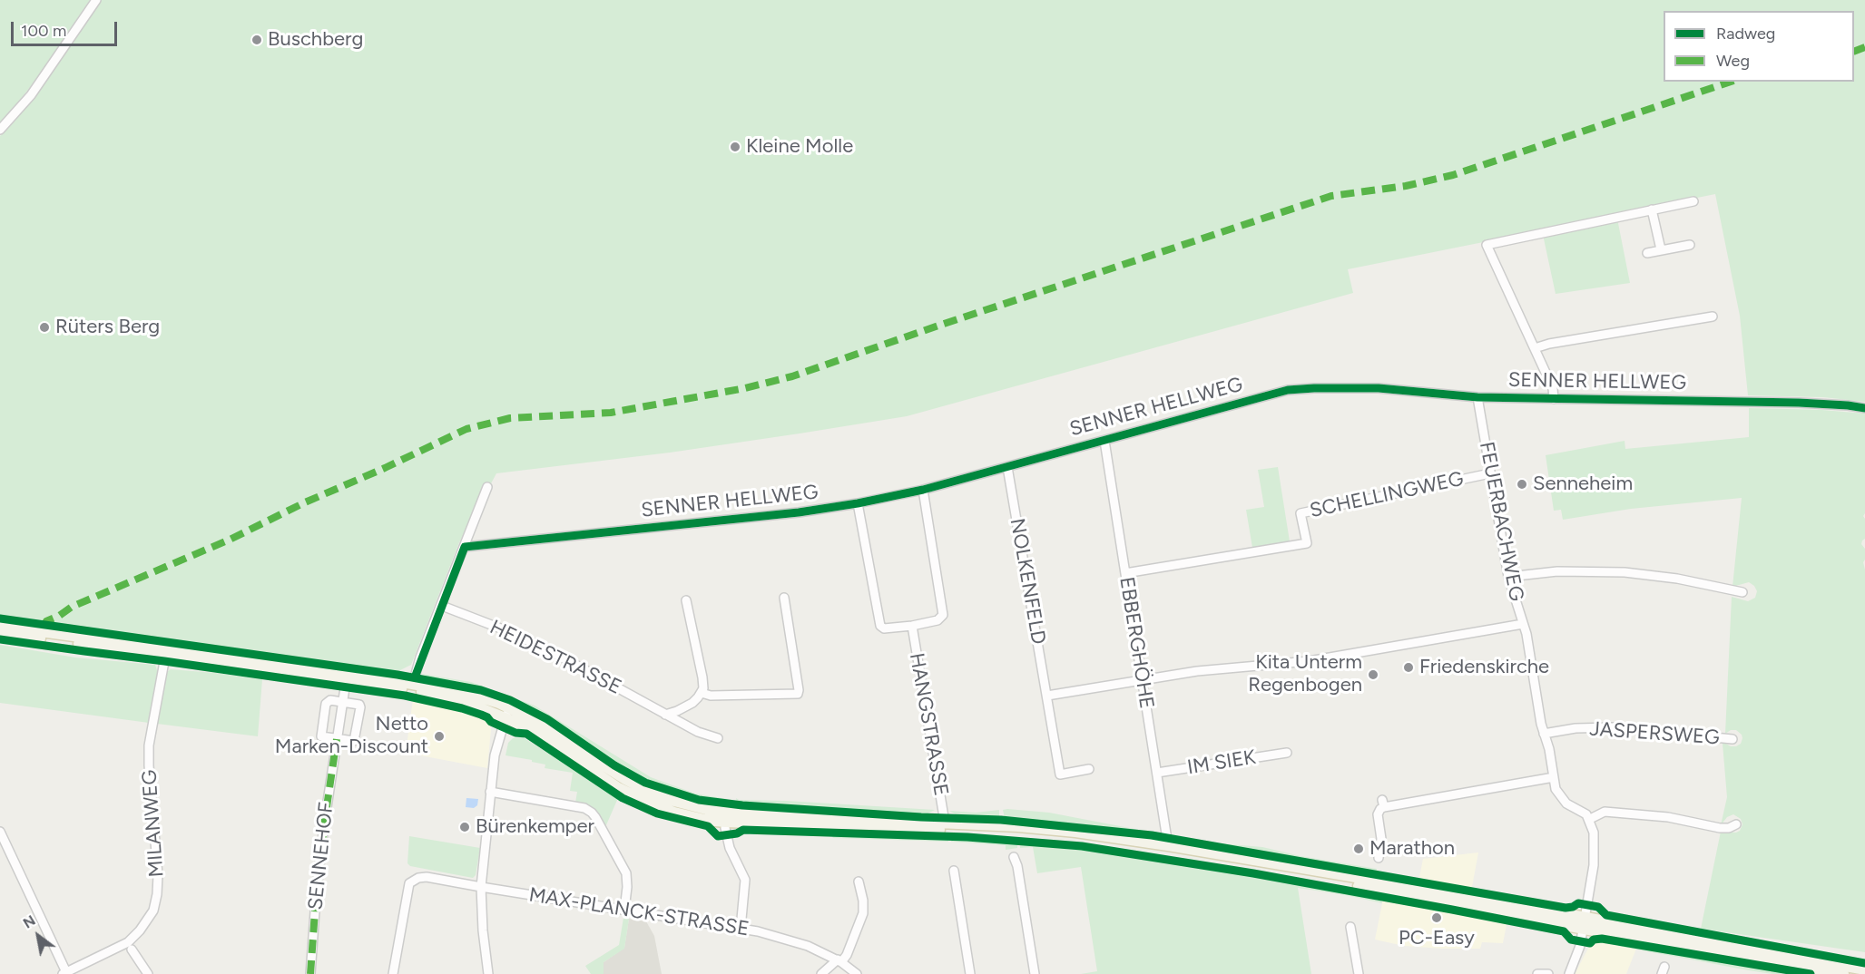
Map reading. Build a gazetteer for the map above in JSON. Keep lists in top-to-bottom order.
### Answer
{
  "streets": {
    "street": [
      "SENNER HELLWEG",
      "SCHELLINGWEG",
      "FEUERBACHWEG",
      "NOLKENFELD",
      "EBBERGHÖHE",
      "HEIDESTRASSE",
      "HANGSTRASSE",
      "JASPERSWEG",
      "IM SIEK",
      "MILANWEG",
      "SENNEHOF",
      "MAX-PLANCK-STRASSE"
    ]
  },
  "crossings": [
    ["SENNER HELLWEG", "FEUERBACHWEG"],
    ["SENNER HELLWEG", "NOLKENFELD"],
    ["SENNER HELLWEG", "EBBERGHÖHE"],
    ["SENNER HELLWEG", "HANGSTRASSE"],
    ["SCHELLINGWEG", "FEUERBACHWEG"],
    ["SCHELLINGWEG", "EBBERGHÖHE"],
    ["FEUERBACHWEG", "JASPERSWEG"],
    ["EBBERGHÖHE", "IM SIEK"]
  ],
  "places": [
    "Buschberg",
    "Kleine Molle",
    "Rüters Berg",
    "Senneheim",
    "Friedenskirche",
    "Kita Unterm Regenbogen",
    "Netto Marken-Discount",
    "Bürenkemper",
    "Marathon",
    "PC-Easy"
  ],
  "legend": ["Radweg", "Weg"],
  "scale_bar": "100 m",
  "north": "top left"
}
